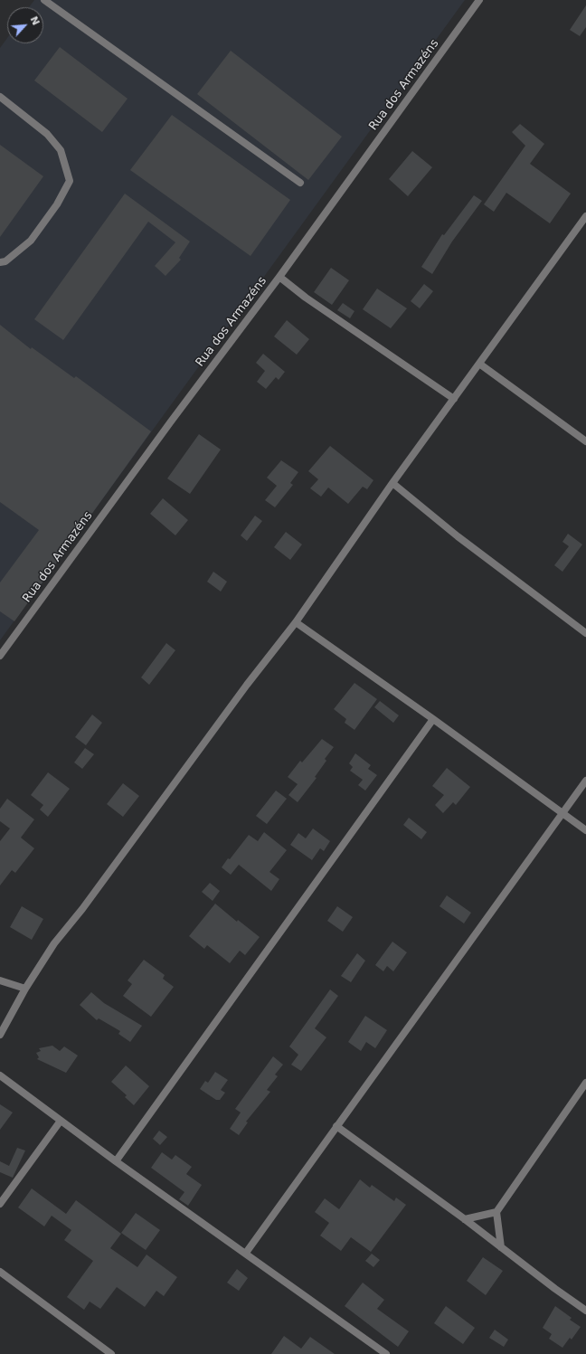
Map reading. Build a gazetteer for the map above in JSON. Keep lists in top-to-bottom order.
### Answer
{
  "streets": {
    "street": ["Rua dos Armazéns"]
  },
  "north": "top right"
}
